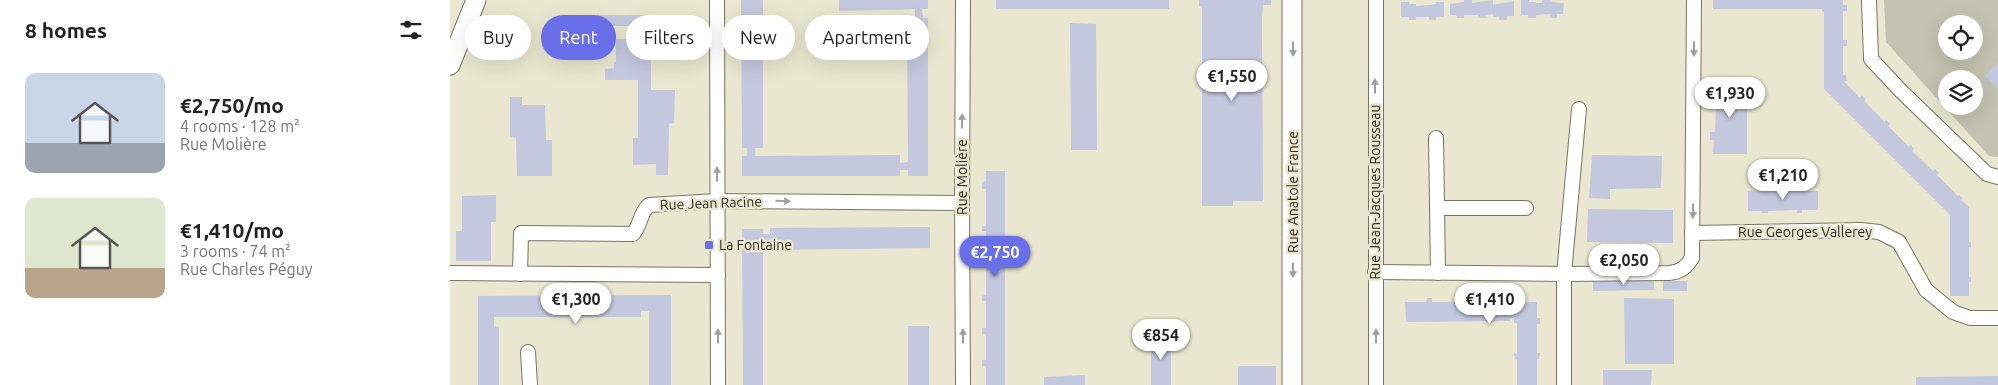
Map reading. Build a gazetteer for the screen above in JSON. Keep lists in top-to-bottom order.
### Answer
{
  "streets": {
    "street": [
      "Rue Molière",
      "Rue Anatole France",
      "Rue Jean-Jacques Rousseau",
      "Rue Jean Racine",
      "Rue Georges Vallerey"
    ]
  },
  "crossings": [
    ["Rue Molière", "Rue Jean Racine"]
  ],
  "one_way": ["Rue Molière", "Rue Jean Racine"],
  "places": {
    "transit": ["La Fontaine"]
  },
  "page": {
    "heading": "8 homes",
    "chip": [
      "Buy",
      "Rent",
      "Filters",
      "New",
      "Apartment"
    ],
    "list": [
      {
        "name": "€2,750/mo",
        "note": "4 rooms · 128 m² · Rue Molière"
      },
      {
        "name": "€1,410/mo",
        "note": "3 rooms · 74 m² · Rue Charles Péguy"
      }
    ],
    "price": [
      "€1,550",
      "€1,930",
      "€1,210",
      "€2,750",
      "€2,050",
      "€1,300",
      "€1,410",
      "€854"
    ]
  }
}
